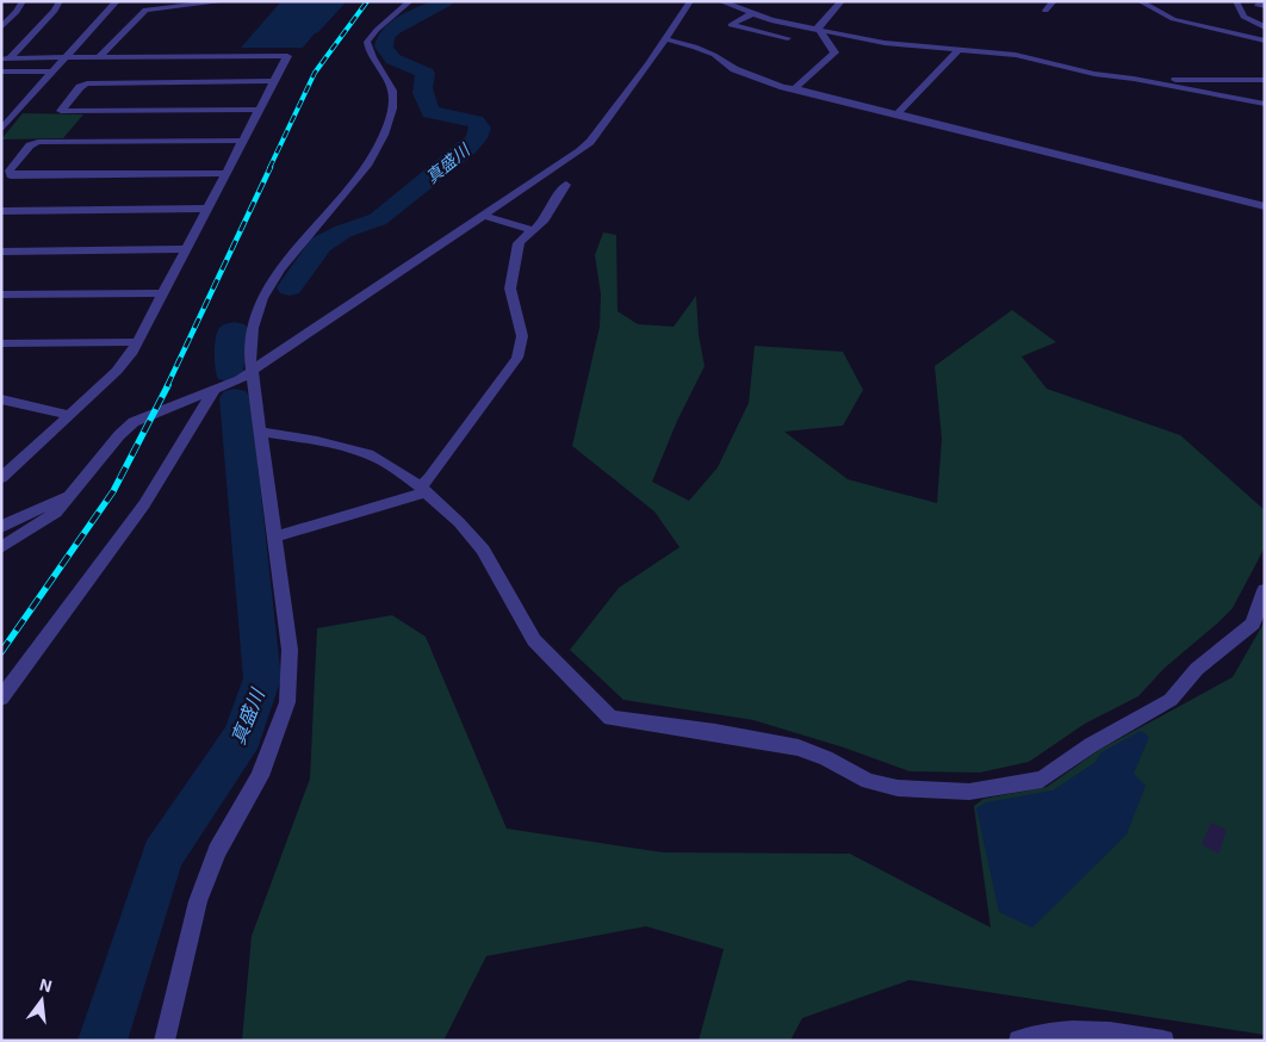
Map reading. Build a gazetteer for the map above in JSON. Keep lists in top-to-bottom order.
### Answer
{
  "water": ["真盛川"],
  "north": "top"
}
